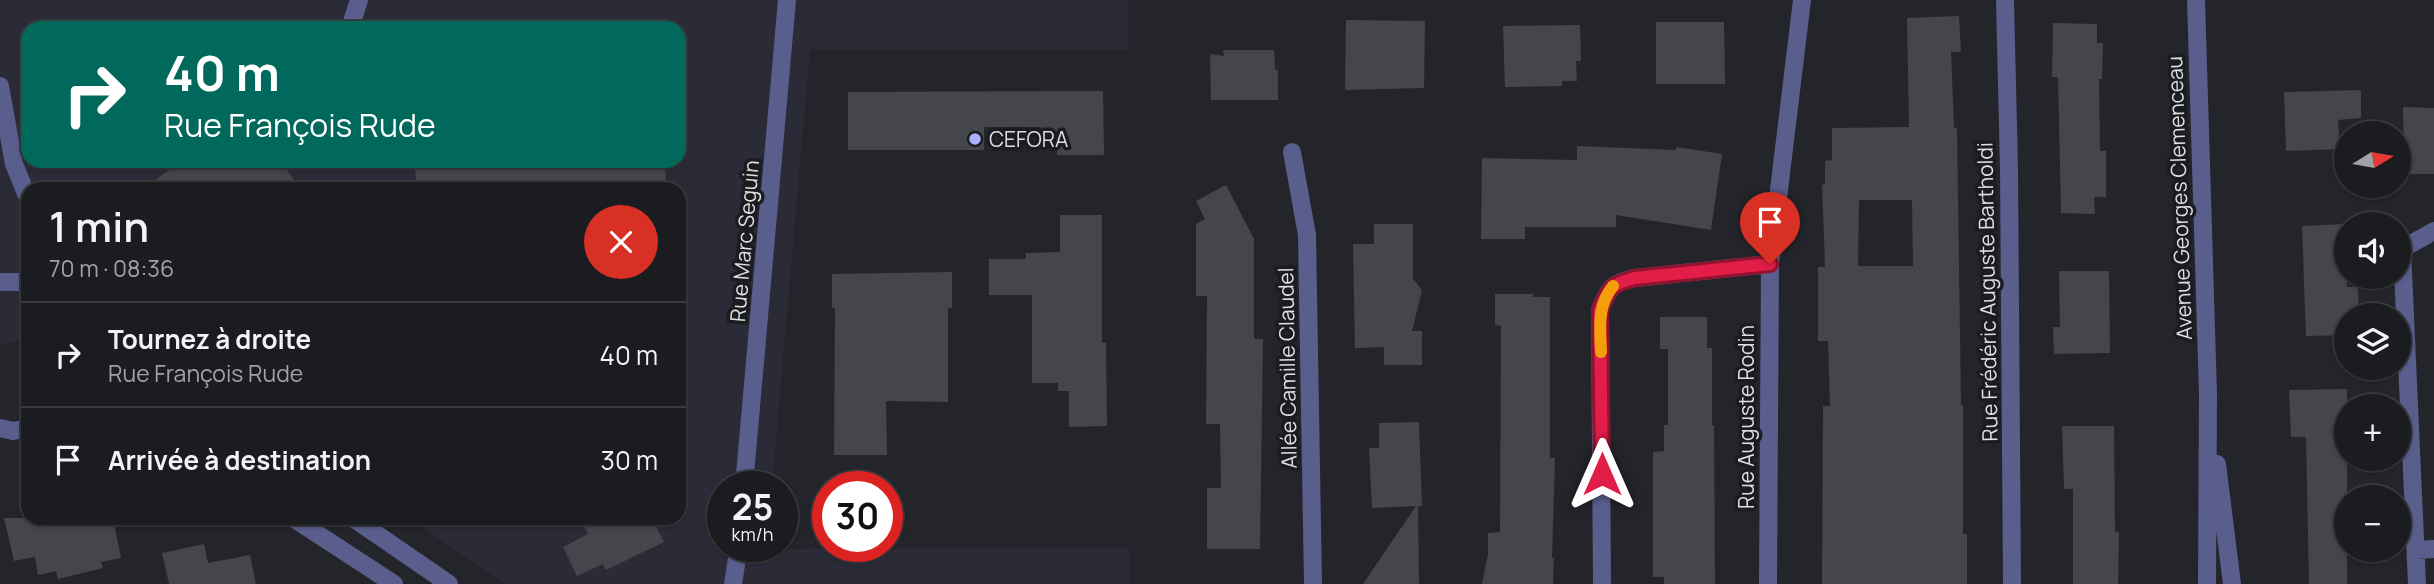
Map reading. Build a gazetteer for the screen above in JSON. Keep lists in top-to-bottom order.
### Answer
{
  "streets": {
    "street": [
      "Avenue Georges Clemenceau",
      "Rue Marc Seguin",
      "Rue Frédéric Auguste Bartholdi",
      "Allée Camille Claudel",
      "Rue Auguste Rodin"
    ]
  },
  "places": ["CEFORA"],
  "north": "right",
  "page": {
    "turn": ["40 m", "Rue François Rude"],
    "map_buttons": ["+", "−"],
    "heading": ["1 min", "70 m · 08:36"],
    "list": [
      {
        "name": "Tournez à droite",
        "note": "Rue François Rude",
        "value": "40 m"
      },
      {
        "name": "Arrivée à destination",
        "value": "30 m"
      }
    ],
    "speed": "25 km/h",
    "limit": "30"
  }
}
